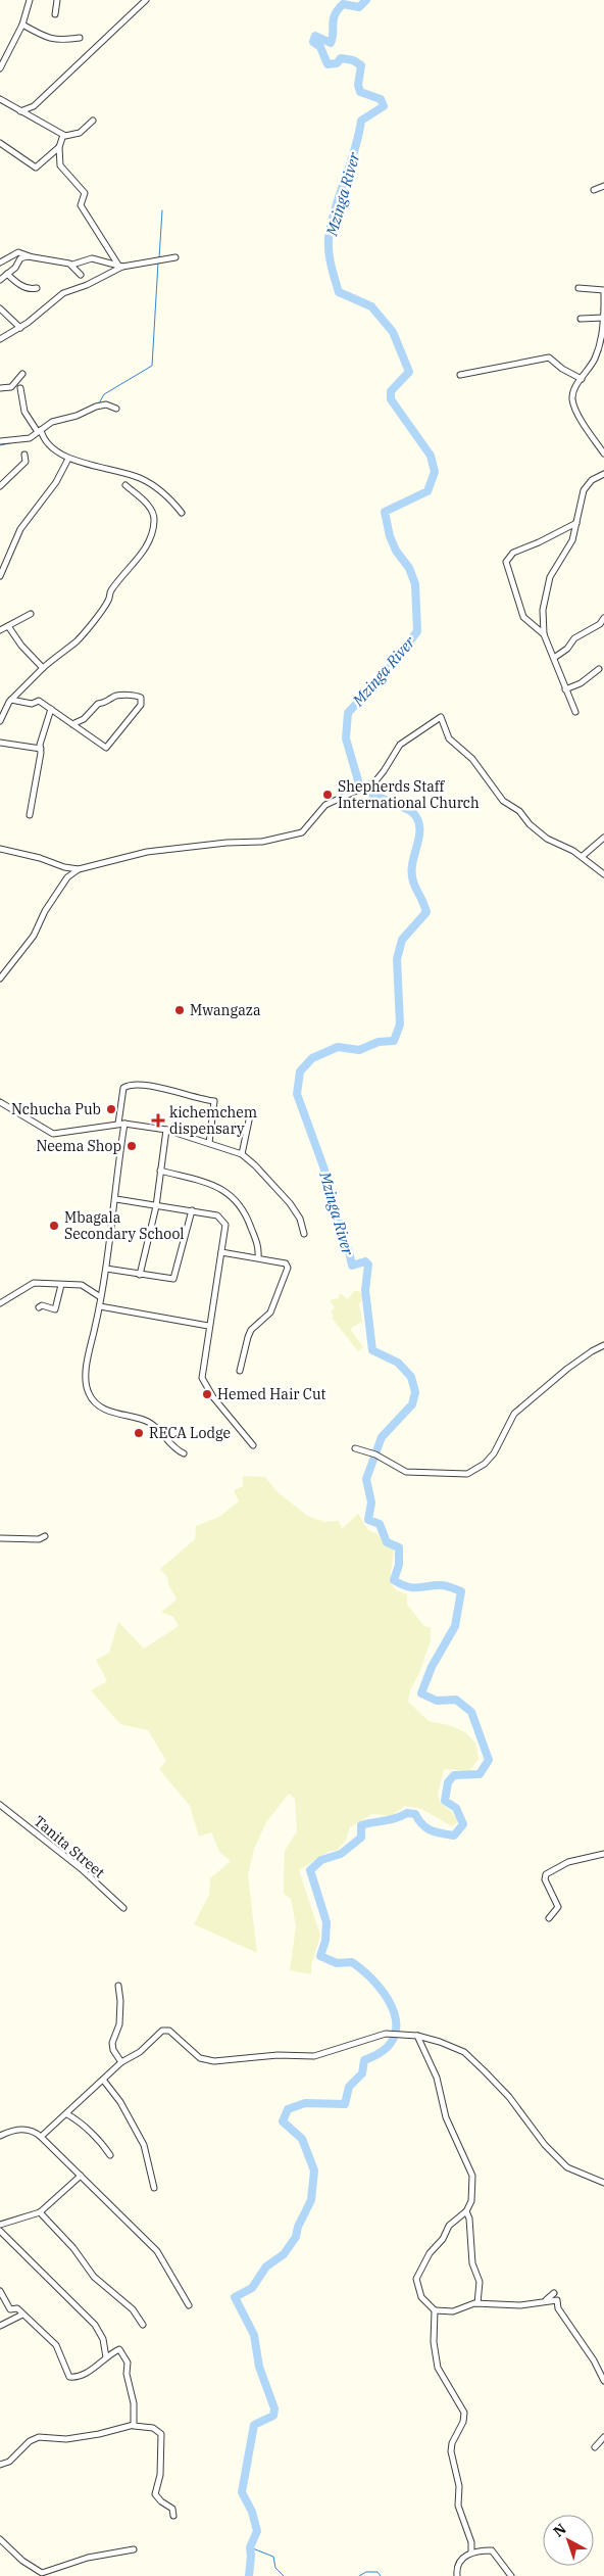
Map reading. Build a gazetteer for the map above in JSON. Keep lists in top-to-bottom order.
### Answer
{
  "streets": {
    "street": ["Tanita Street"]
  },
  "water": ["Mzinga River"],
  "places": {
    "other": [
      "Shepherds Staff International Church",
      "Mwangaza",
      "Nchucha Pub",
      "Neema Shop",
      "Mbagala Secondary School",
      "Hemed Hair Cut",
      "RECA Lodge"
    ],
    "health": ["kichemchem dispensary"]
  },
  "north": "top left"
}
